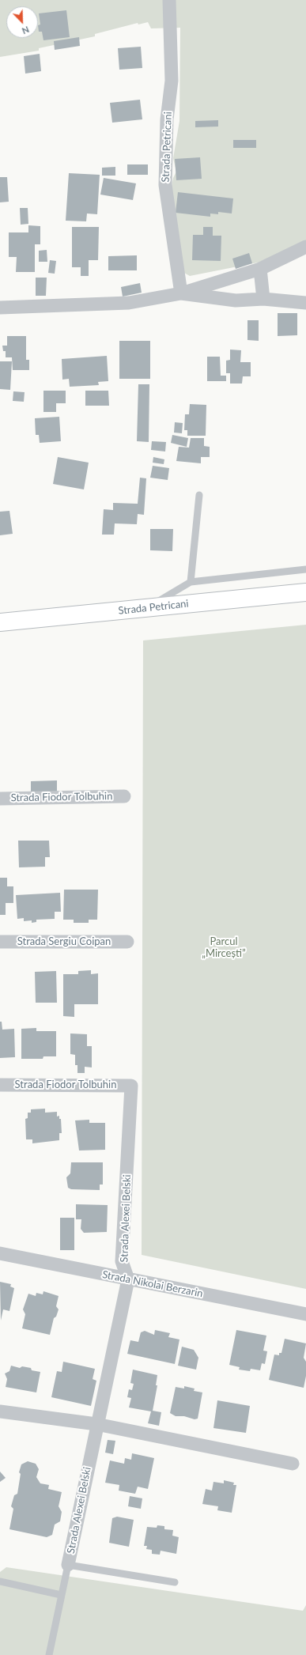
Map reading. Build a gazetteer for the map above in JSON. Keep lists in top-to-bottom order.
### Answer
{
  "streets": {
    "main road": ["Strada Petricani"],
    "street": [
      "Strada Fiodor Tolbuhin",
      "Strada Sergiu Coipan",
      "Strada Alexei Belski",
      "Strada Nikolai Berzarin"
    ]
  },
  "crossings": [
    ["Strada Fiodor Tolbuhin", "Strada Alexei Belski"],
    ["Strada Alexei Belski", "Strada Nikolai Berzarin"]
  ],
  "parks": ["Parcul „Mircești”"],
  "north": "bottom right"
}
